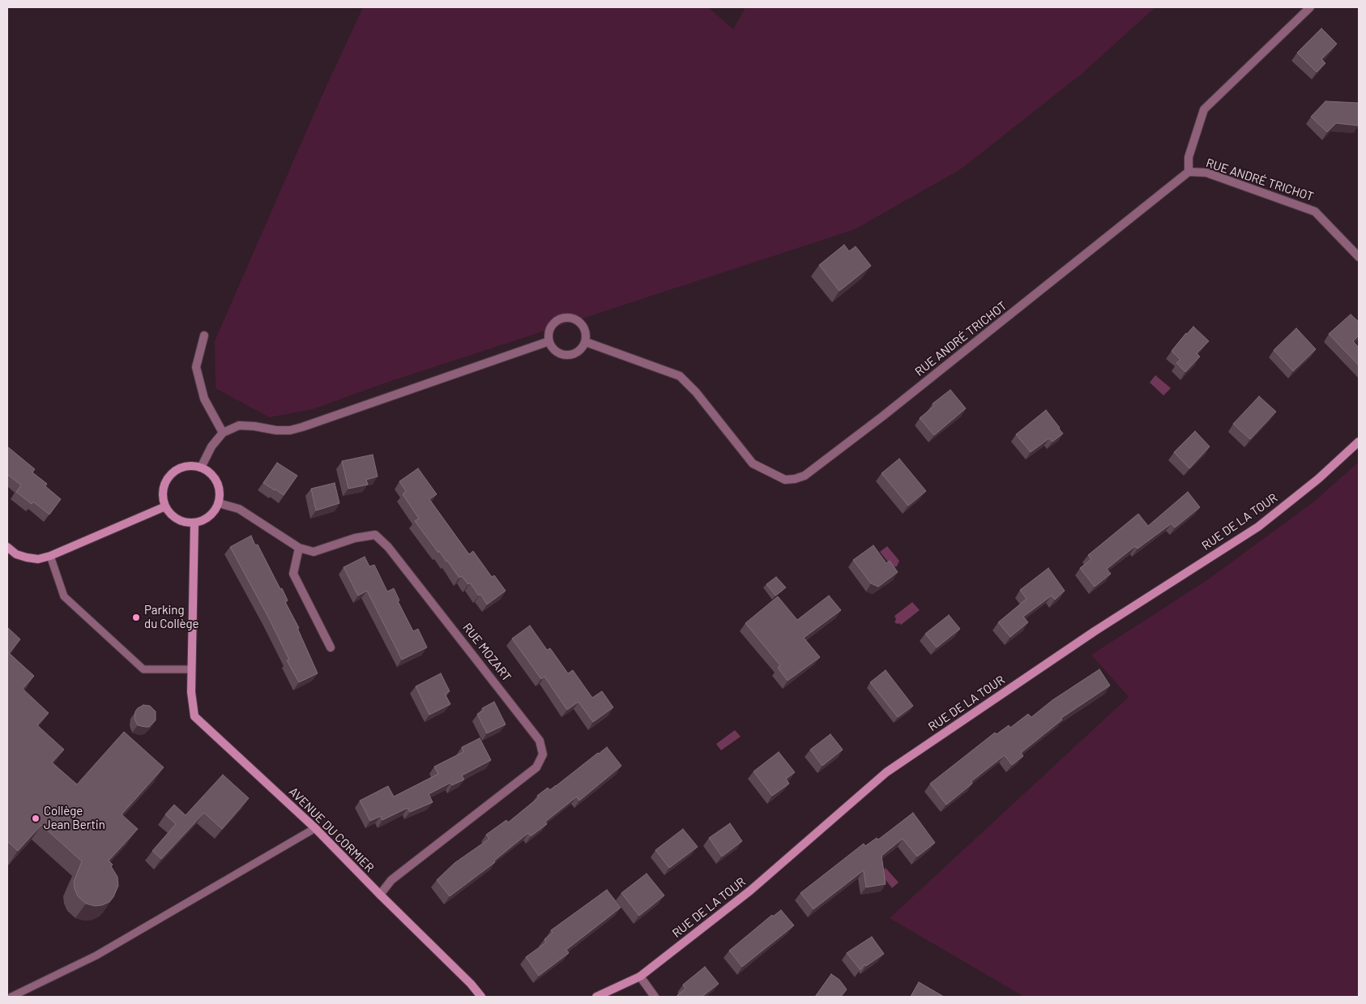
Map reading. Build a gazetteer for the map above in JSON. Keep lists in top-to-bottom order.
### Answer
{
  "streets": {
    "street": [
      "RUE ANDRÉ TRICHOT",
      "RUE DE LA TOUR",
      "RUE MOZART",
      "AVENUE DU CORMIER"
    ]
  },
  "crossings": [
    ["RUE MOZART", "AVENUE DU CORMIER"]
  ],
  "places": ["Parking du Collège", "Collège Jean Bertin"]
}
